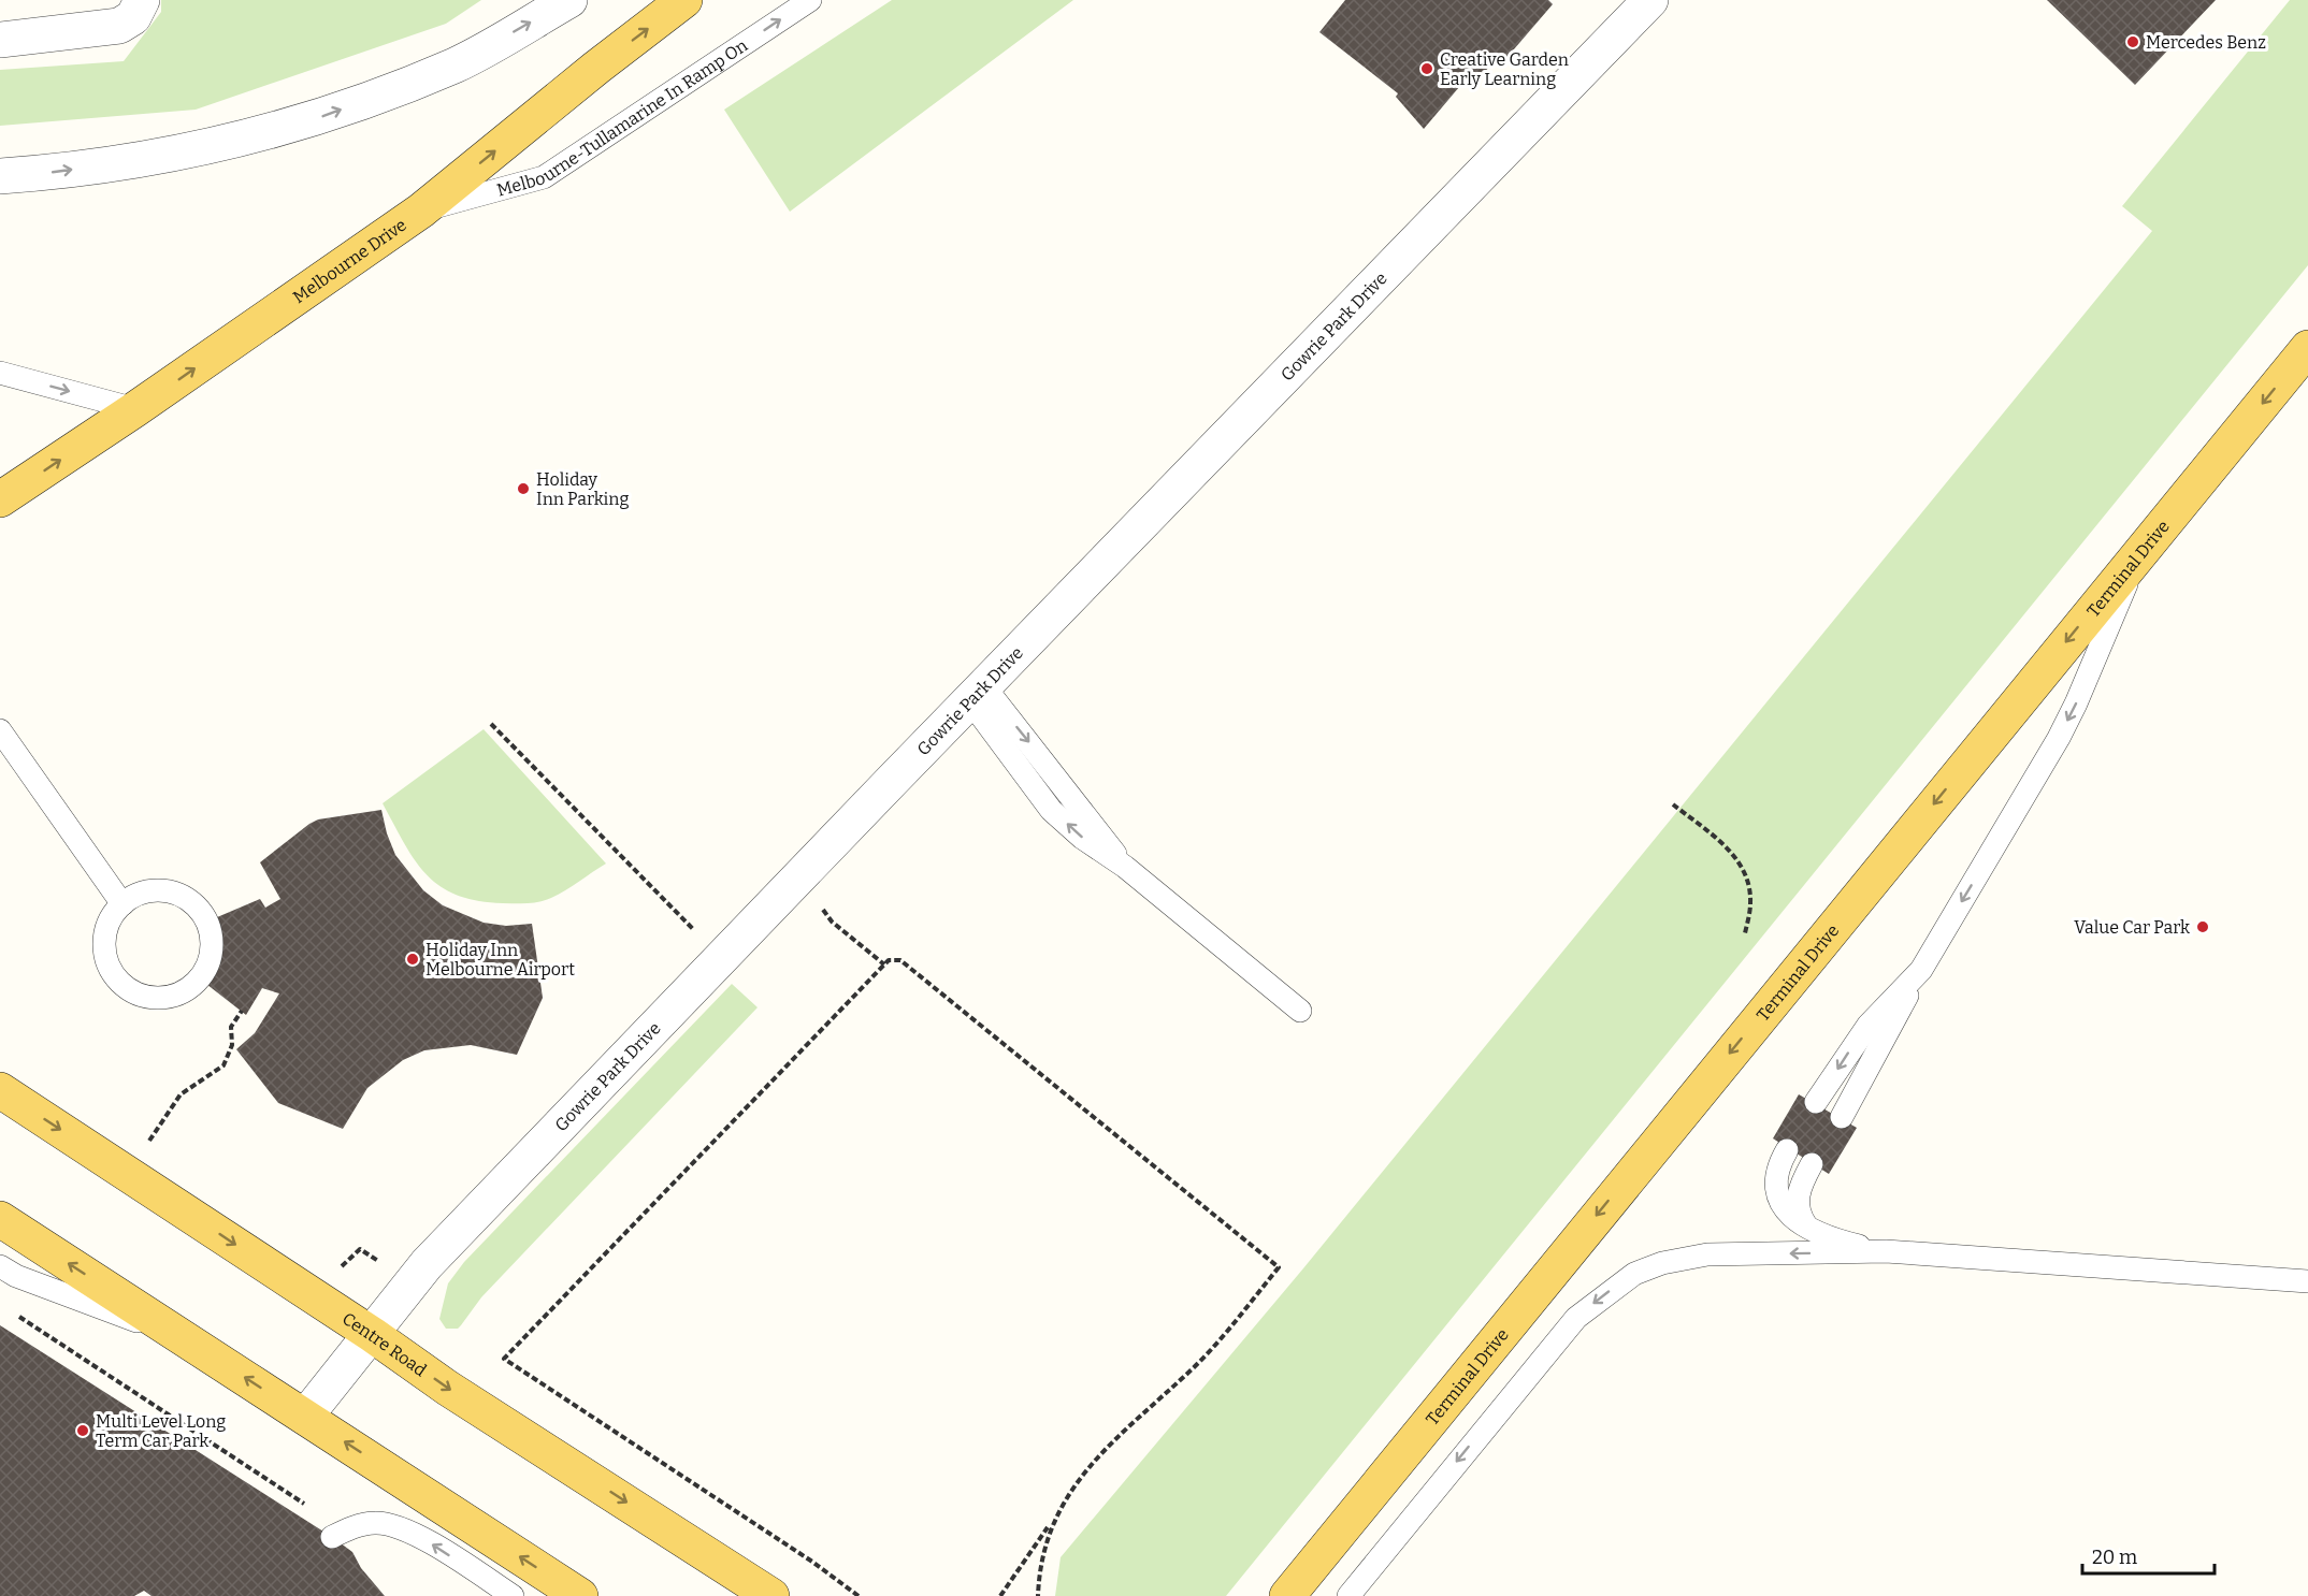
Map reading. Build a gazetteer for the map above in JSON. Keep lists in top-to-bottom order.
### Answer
{
  "streets": {
    "main road": ["Melbourne Drive", "Terminal Drive", "Centre Road"],
    "street": ["Gowrie Park Drive"],
    "lane": ["Melbourne-Tullamarine In Ramp On"]
  },
  "crossings": [
    ["Melbourne-Tullamarine In Ramp On", "Melbourne Drive"],
    ["Gowrie Park Drive", "Centre Road"]
  ],
  "one_way": ["Melbourne-Tullamarine In Ramp On", "Melbourne Drive", "Terminal Drive"],
  "places": [
    "Mercedes Benz",
    "Creative Garden Early Learning",
    "Holiday Inn Parking",
    "Value Car Park",
    "Holiday Inn Melbourne Airport",
    "Multi Level Long Term Car Park"
  ],
  "scale_bar": "20 m"
}
